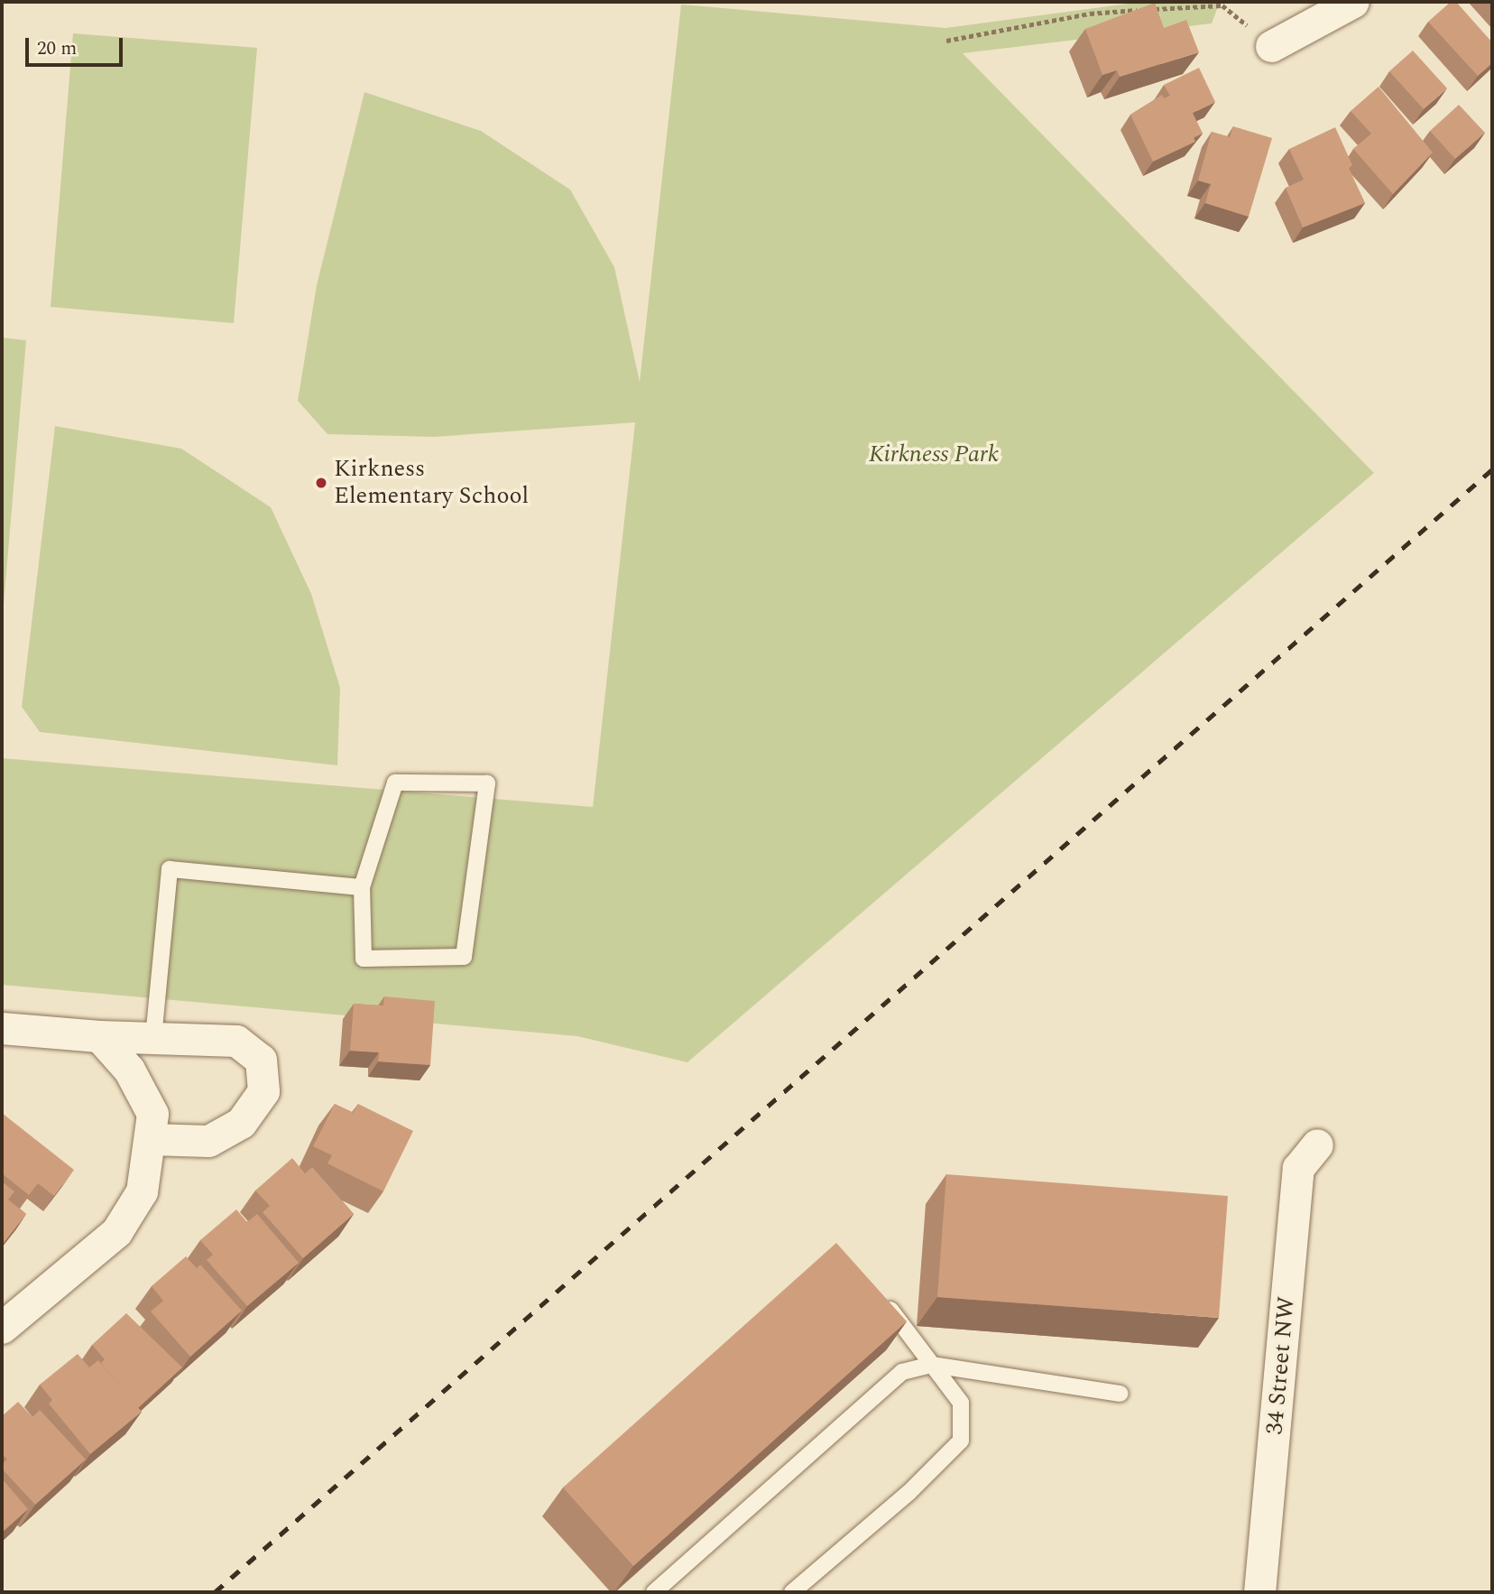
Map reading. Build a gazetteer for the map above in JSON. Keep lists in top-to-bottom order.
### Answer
{
  "streets": {
    "street": ["34 Street NW"]
  },
  "parks": ["Kirkness Park"],
  "places": ["Kirkness Elementary School"],
  "scale_bar": "20 m"
}
